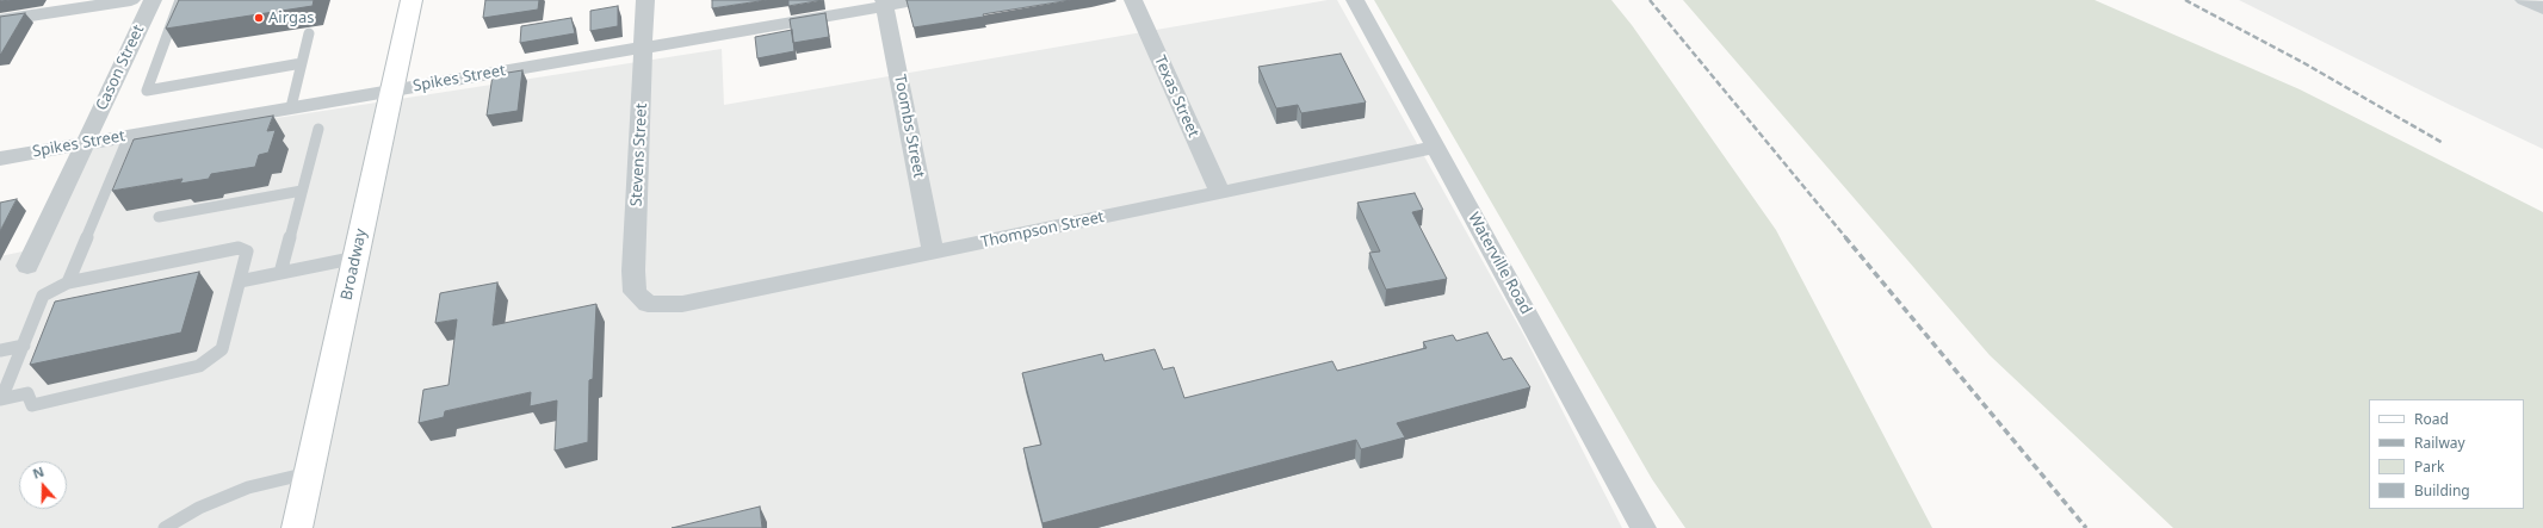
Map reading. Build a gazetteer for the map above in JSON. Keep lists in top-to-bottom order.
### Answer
{
  "streets": {
    "main road": ["Broadway"],
    "street": [
      "Cason Street",
      "Spikes Street",
      "Texas Street",
      "Toombs Street",
      "Stevens Street",
      "Thompson Street",
      "Waterville Road"
    ]
  },
  "crossings": [
    ["Cason Street", "Spikes Street"],
    ["Spikes Street", "Toombs Street"],
    ["Spikes Street", "Stevens Street"],
    ["Spikes Street", "Broadway"],
    ["Texas Street", "Thompson Street"],
    ["Toombs Street", "Thompson Street"],
    ["Stevens Street", "Thompson Street"],
    ["Thompson Street", "Waterville Road"]
  ],
  "places": ["Airgas"],
  "legend": [
    "Road",
    "Railway",
    "Park",
    "Building"
  ],
  "north": "top"
}
